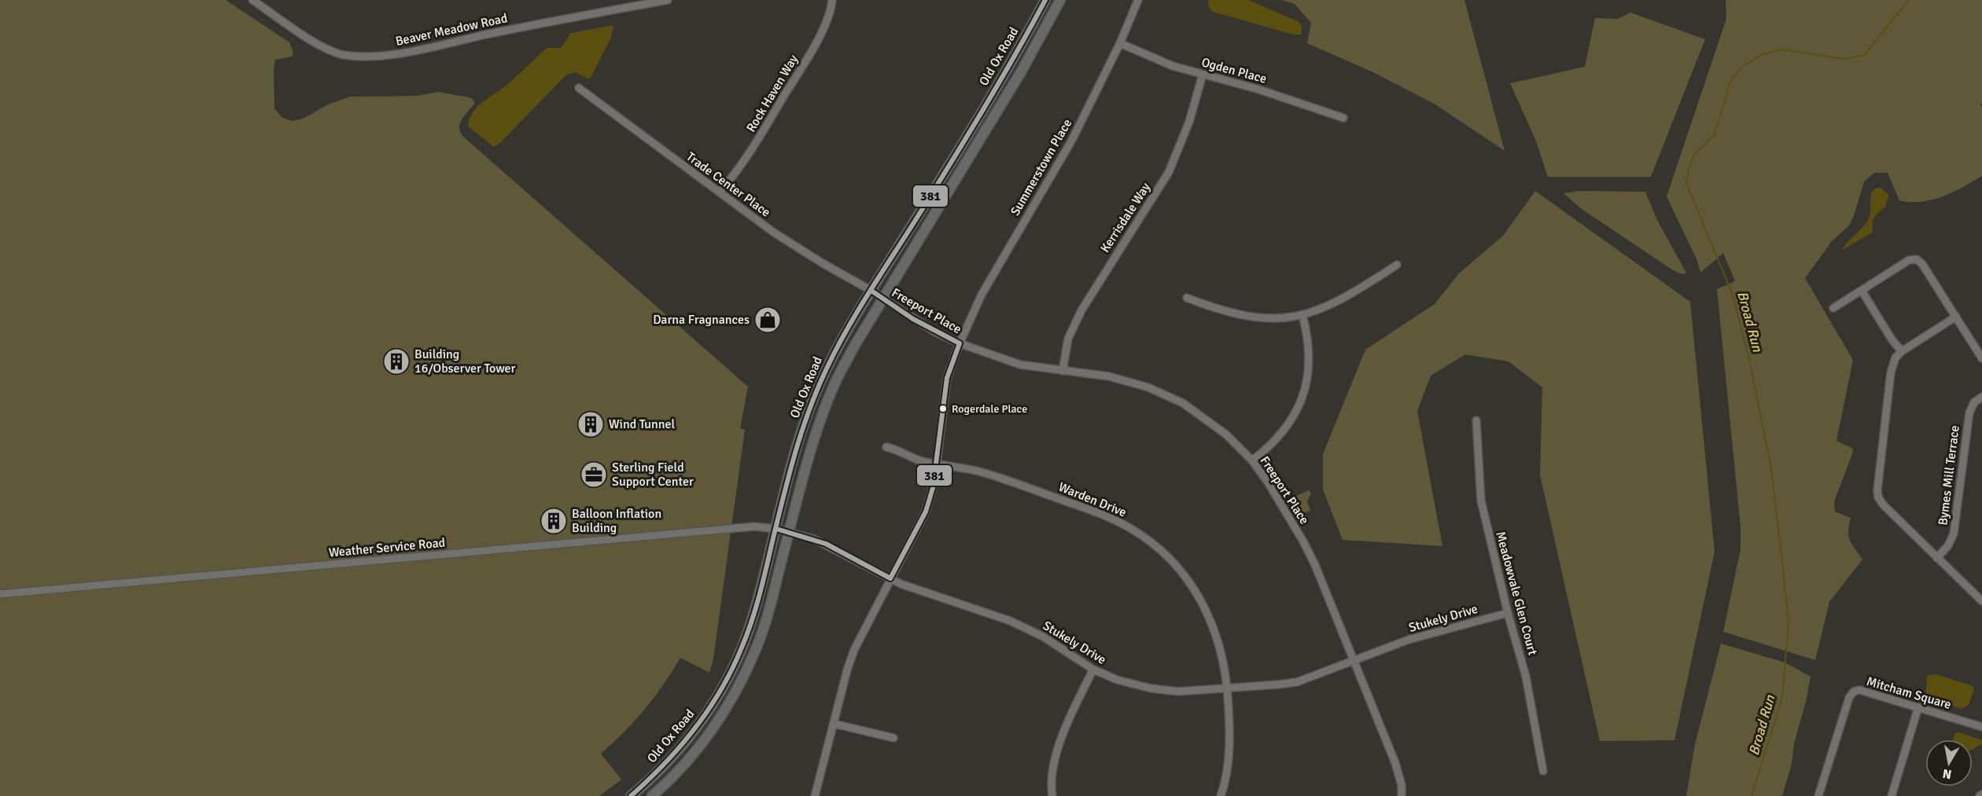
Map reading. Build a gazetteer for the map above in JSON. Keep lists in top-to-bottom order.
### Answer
{
  "streets": {
    "main road": ["Old Ox Road"],
    "street": [
      "Beaver Meadow Road",
      "Ogden Place",
      "Rock Haven Way",
      "Summerstown Place",
      "Trade Center Place",
      "Kerrisdale Way",
      "Freeport Place",
      "Bymes Mill Terrace",
      "Warden Drive",
      "Weather Service Road",
      "Meadowvale Glen Court",
      "Stukely Drive",
      "Mitcham Square"
    ]
  },
  "crossings": [
    ["Old Ox Road", "Trade Center Place"],
    ["Old Ox Road", "Freeport Place"],
    ["Old Ox Road", "Weather Service Road"],
    ["Old Ox Road", "Stukely Drive"],
    ["Ogden Place", "Summerstown Place"],
    ["Ogden Place", "Kerrisdale Way"],
    ["Rock Haven Way", "Trade Center Place"],
    ["Summerstown Place", "Freeport Place"],
    ["Trade Center Place", "Freeport Place"],
    ["Kerrisdale Way", "Freeport Place"],
    ["Freeport Place", "Stukely Drive"],
    ["Warden Drive", "Stukely Drive"],
    ["Weather Service Road", "Stukely Drive"],
    ["Meadowvale Glen Court", "Stukely Drive"]
  ],
  "water": ["Broad Run"],
  "places": {
    "shop": ["Darna Fragnances"],
    "building": ["Building 16/Observer Tower", "Wind Tunnel", "Balloon Inflation Building"],
    "other": ["Rogerdale Place"],
    "office": ["Sterling Field Support Center"]
  },
  "lines": ["transit line 381"],
  "north": "bottom"
}
